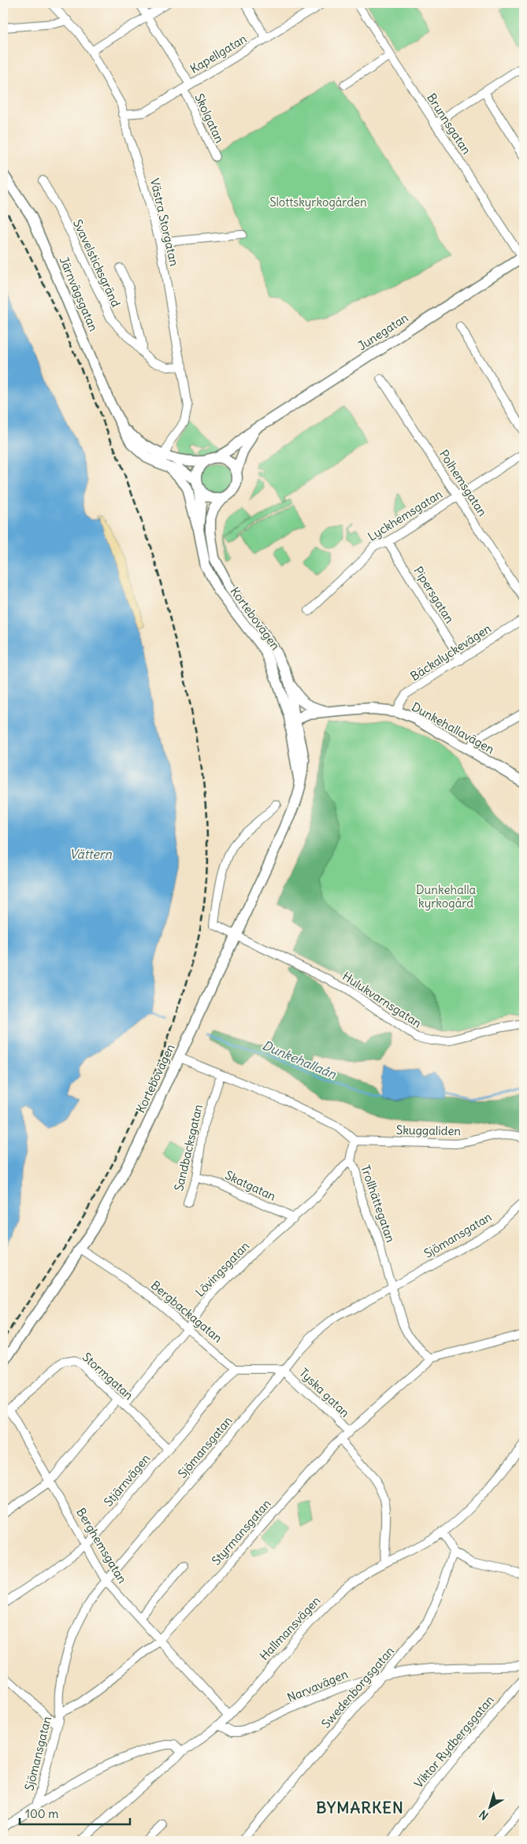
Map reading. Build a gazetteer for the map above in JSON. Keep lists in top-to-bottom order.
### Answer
{
  "streets": {
    "street": [
      "Kapellgatan",
      "Skolgatan",
      "Brunnsgatan",
      "Västra Storgatan",
      "Svavelsticksgränd",
      "Järnvägsgatan",
      "Junegatan",
      "Polhemsgatan",
      "Lyckhemsgatan",
      "Pipersgatan",
      "Kortebovägen",
      "Bäckalyckevägen",
      "Dunkehallavägen",
      "Hulukvarnsgatan",
      "Skuggaliden",
      "Sandbacksgatan",
      "Skatgatan",
      "Trollhättegatan",
      "Sjömansgatan",
      "Lövingsgatan",
      "Bergbackagatan",
      "Stormgatan",
      "Tyska gatan",
      "Stjärnvägen",
      "Styrmansgatan",
      "Berghemsgatan",
      "Hallmansvägen",
      "Narvavägen",
      "Swedenborgsgatan",
      "Viktor Rydbergsgatan"
    ]
  },
  "crossings": [
    ["Kapellgatan", "Skolgatan"],
    ["Kapellgatan", "Västra Storgatan"],
    ["Brunnsgatan", "Junegatan"],
    ["Västra Storgatan", "Svavelsticksgränd"],
    ["Västra Storgatan", "Järnvägsgatan"],
    ["Järnvägsgatan", "Junegatan"],
    ["Järnvägsgatan", "Kortebovägen"],
    ["Junegatan", "Kortebovägen"],
    ["Polhemsgatan", "Lyckhemsgatan"],
    ["Lyckhemsgatan", "Pipersgatan"],
    ["Pipersgatan", "Bäckalyckevägen"],
    ["Kortebovägen", "Dunkehallavägen"],
    ["Kortebovägen", "Hulukvarnsgatan"],
    ["Kortebovägen", "Bergbackagatan"],
    ["Bäckalyckevägen", "Dunkehallavägen"],
    ["Skuggaliden", "Trollhättegatan"],
    ["Sandbacksgatan", "Skatgatan"],
    ["Skatgatan", "Lövingsgatan"],
    ["Trollhättegatan", "Sjömansgatan"],
    ["Trollhättegatan", "Lövingsgatan"],
    ["Trollhättegatan", "Styrmansgatan"],
    ["Sjömansgatan", "Tyska gatan"],
    ["Sjömansgatan", "Styrmansgatan"],
    ["Sjömansgatan", "Berghemsgatan"],
    ["Lövingsgatan", "Bergbackagatan"],
    ["Lövingsgatan", "Stormgatan"],
    ["Bergbackagatan", "Stjärnvägen"],
    ["Stormgatan", "Stjärnvägen"],
    ["Stormgatan", "Berghemsgatan"],
    ["Tyska gatan", "Styrmansgatan"],
    ["Stjärnvägen", "Berghemsgatan"],
    ["Styrmansgatan", "Berghemsgatan"],
    ["Berghemsgatan", "Hallmansvägen"],
    ["Hallmansvägen", "Narvavägen"],
    ["Narvavägen", "Swedenborgsgatan"]
  ],
  "districts": ["BYMARKEN"],
  "water": ["Vättern", "Dunkehallaån"],
  "parks": ["Slottskyrkogården", "Dunkehalla kyrkogård"],
  "scale_bar": "100 m",
  "north": "bottom left"
}
